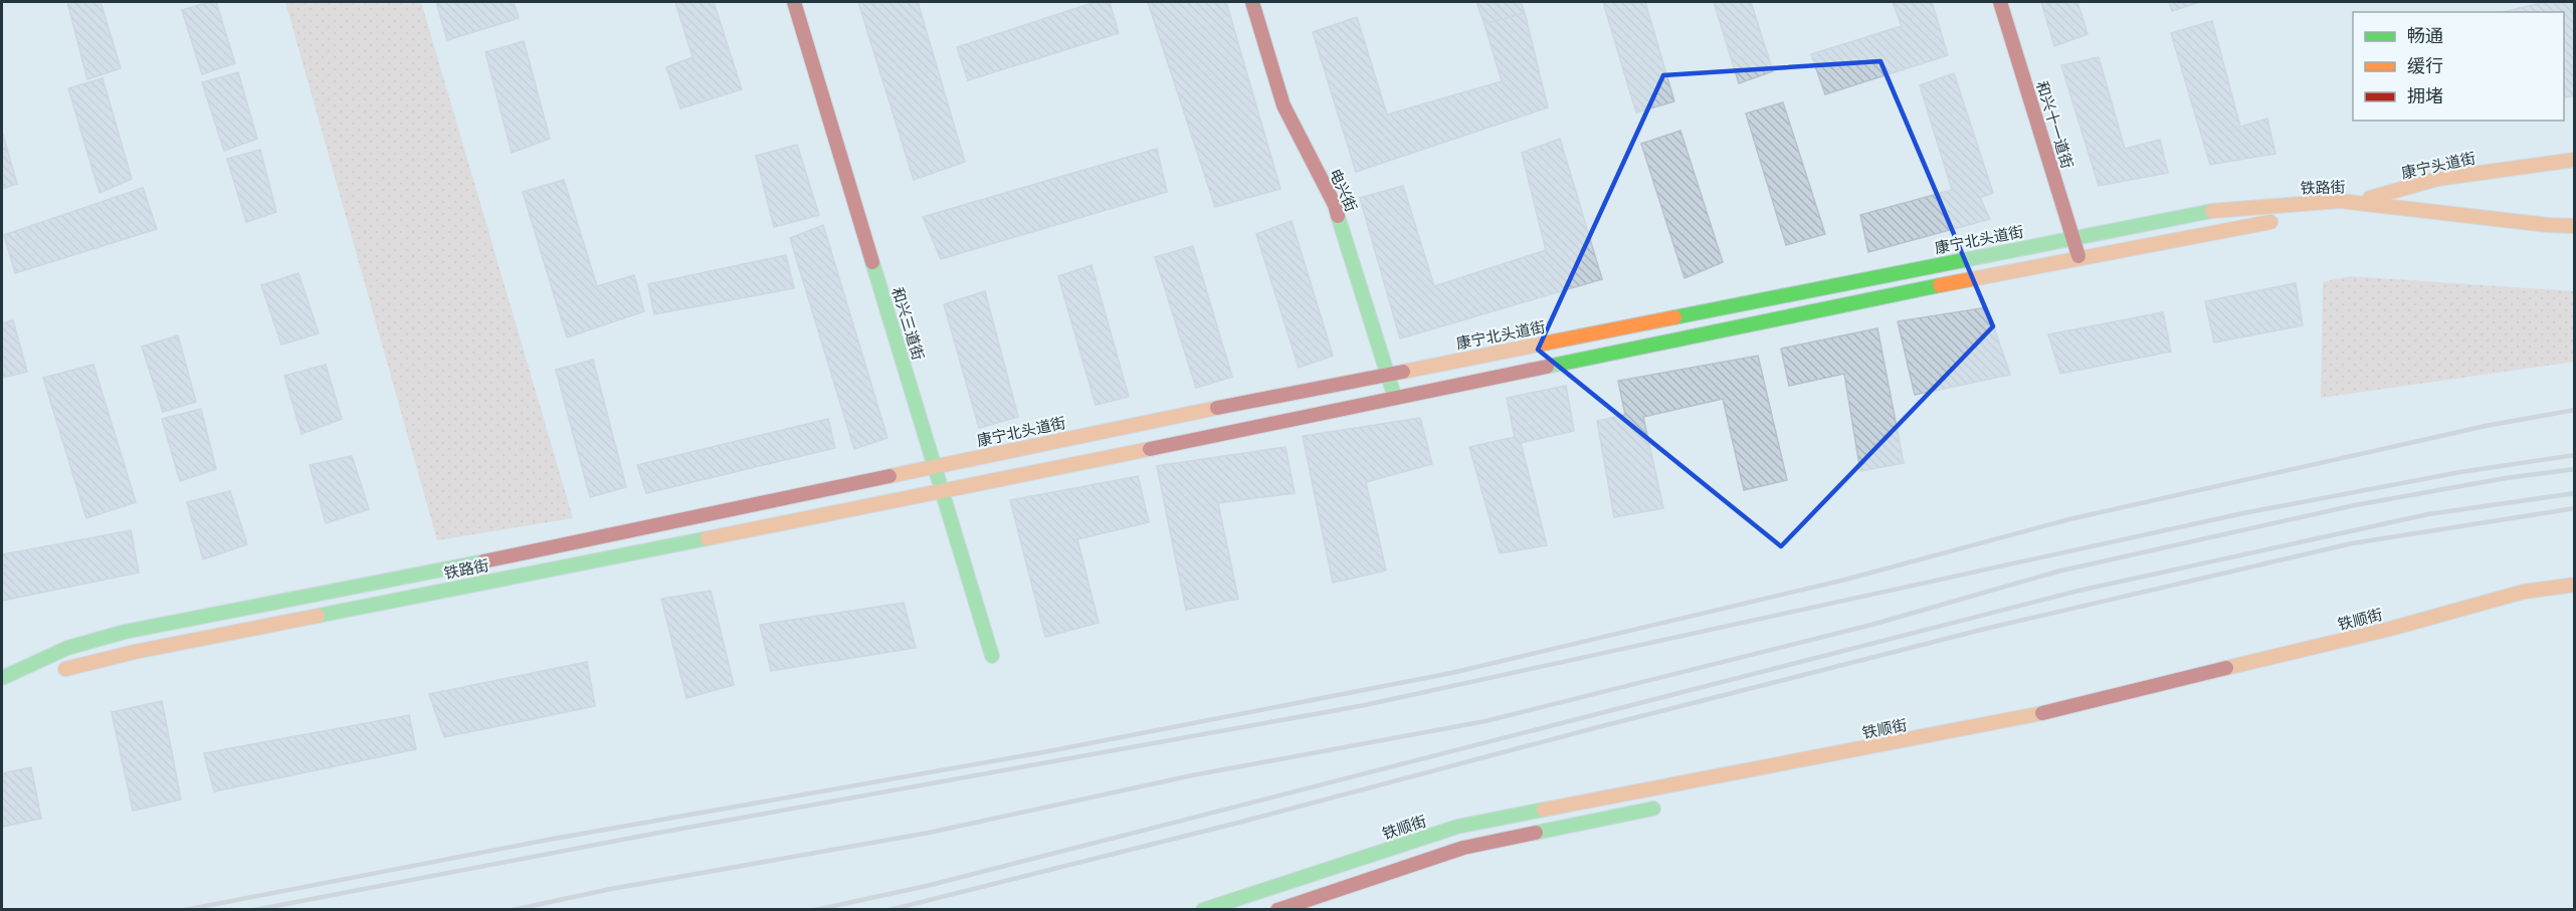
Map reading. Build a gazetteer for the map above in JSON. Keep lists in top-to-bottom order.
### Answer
{
  "streets": {
    "main road": [
      "和兴十一道街",
      "康宁头道街",
      "铁路街",
      "电兴街",
      "康宁北头道街",
      "和兴三道街",
      "铁顺街"
    ]
  },
  "crossings": [
    ["和兴十一道街", "铁路街"],
    ["和兴十一道街", "康宁北头道街"],
    ["康宁头道街", "铁路街"],
    ["铁路街", "康宁北头道街"],
    ["铁路街", "和兴三道街"],
    ["电兴街", "康宁北头道街"],
    ["康宁北头道街", "和兴三道街"]
  ],
  "legend": ["畅通", "缓行", "拥堵"]
}
